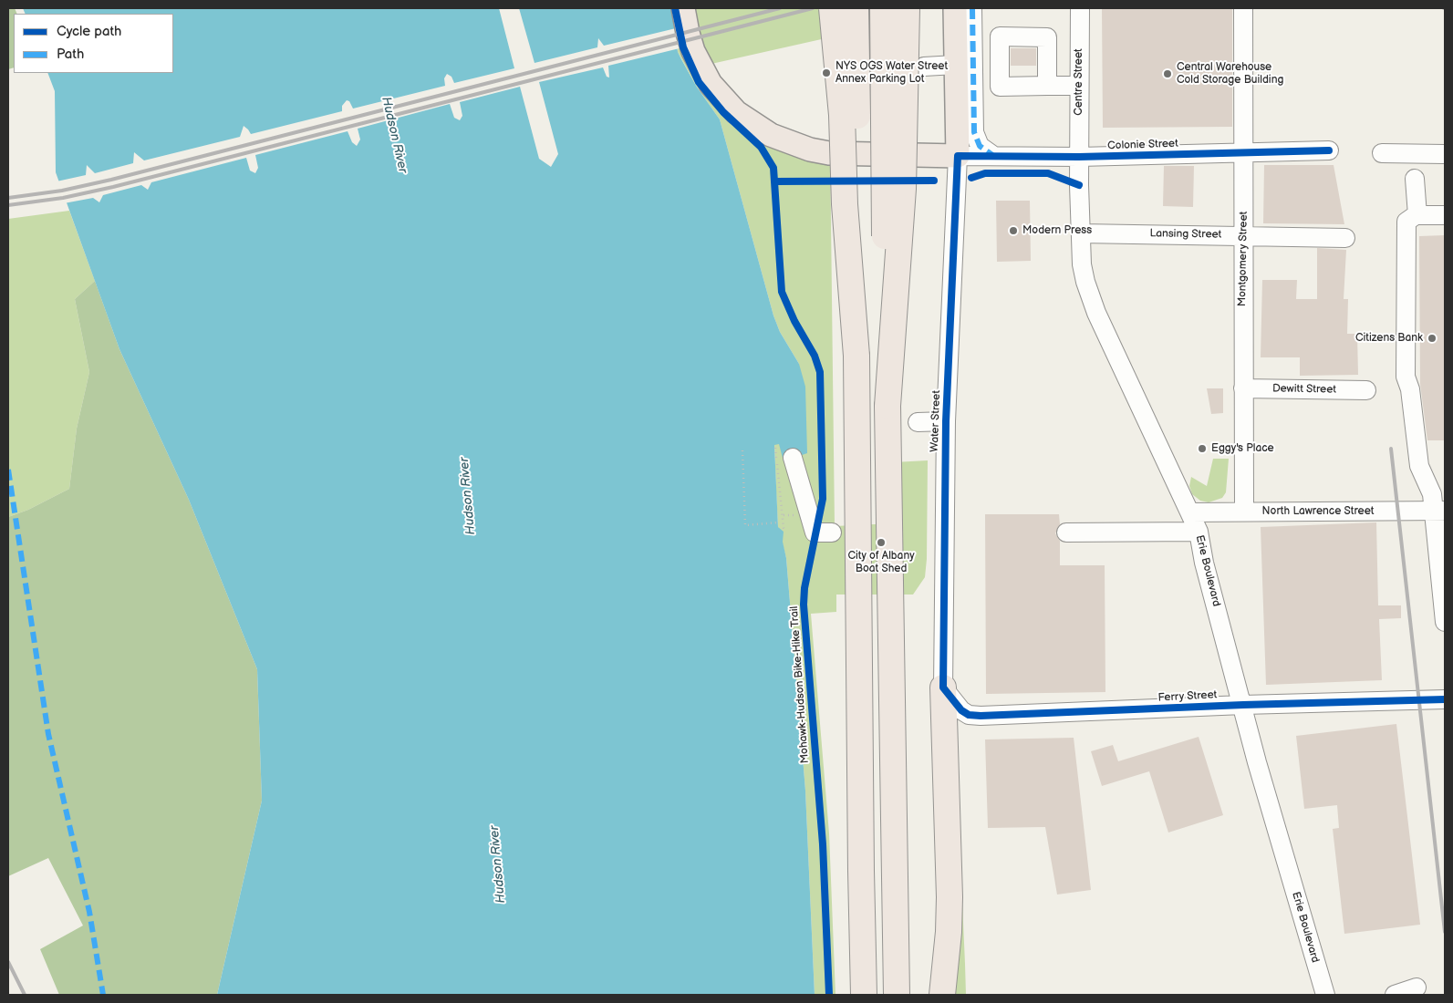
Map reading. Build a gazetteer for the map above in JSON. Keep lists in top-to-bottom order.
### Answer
{
  "streets": {
    "main road": ["Colonie Street", "Water Street"],
    "street": [
      "Centre Street",
      "Lansing Street",
      "Montgomery Street",
      "Dewitt Street",
      "North Lawrence Street",
      "Erie Boulevard",
      "Ferry Street"
    ],
    "cycle path": ["Mohawk-Hudson Bike-Hike Trail"]
  },
  "crossings": [
    ["Centre Street", "Colonie Street"],
    ["Centre Street", "Erie Boulevard"],
    ["Colonie Street", "Montgomery Street"],
    ["Colonie Street", "Water Street"],
    ["Colonie Street", "Erie Boulevard"],
    ["Lansing Street", "Montgomery Street"],
    ["Lansing Street", "Erie Boulevard"],
    ["Montgomery Street", "Dewitt Street"],
    ["Montgomery Street", "North Lawrence Street"],
    ["Water Street", "Ferry Street"],
    ["North Lawrence Street", "Erie Boulevard"],
    ["Erie Boulevard", "Ferry Street"]
  ],
  "water": ["Hudson River"],
  "places": [
    "NYS OGS Water Street Annex Parking Lot",
    "Central Warehouse Cold Storage Building",
    "Modern Press",
    "Citizens Bank",
    "Eggy's Place",
    "City of Albany Boat Shed"
  ],
  "legend": ["Cycle path", "Path"]
}
